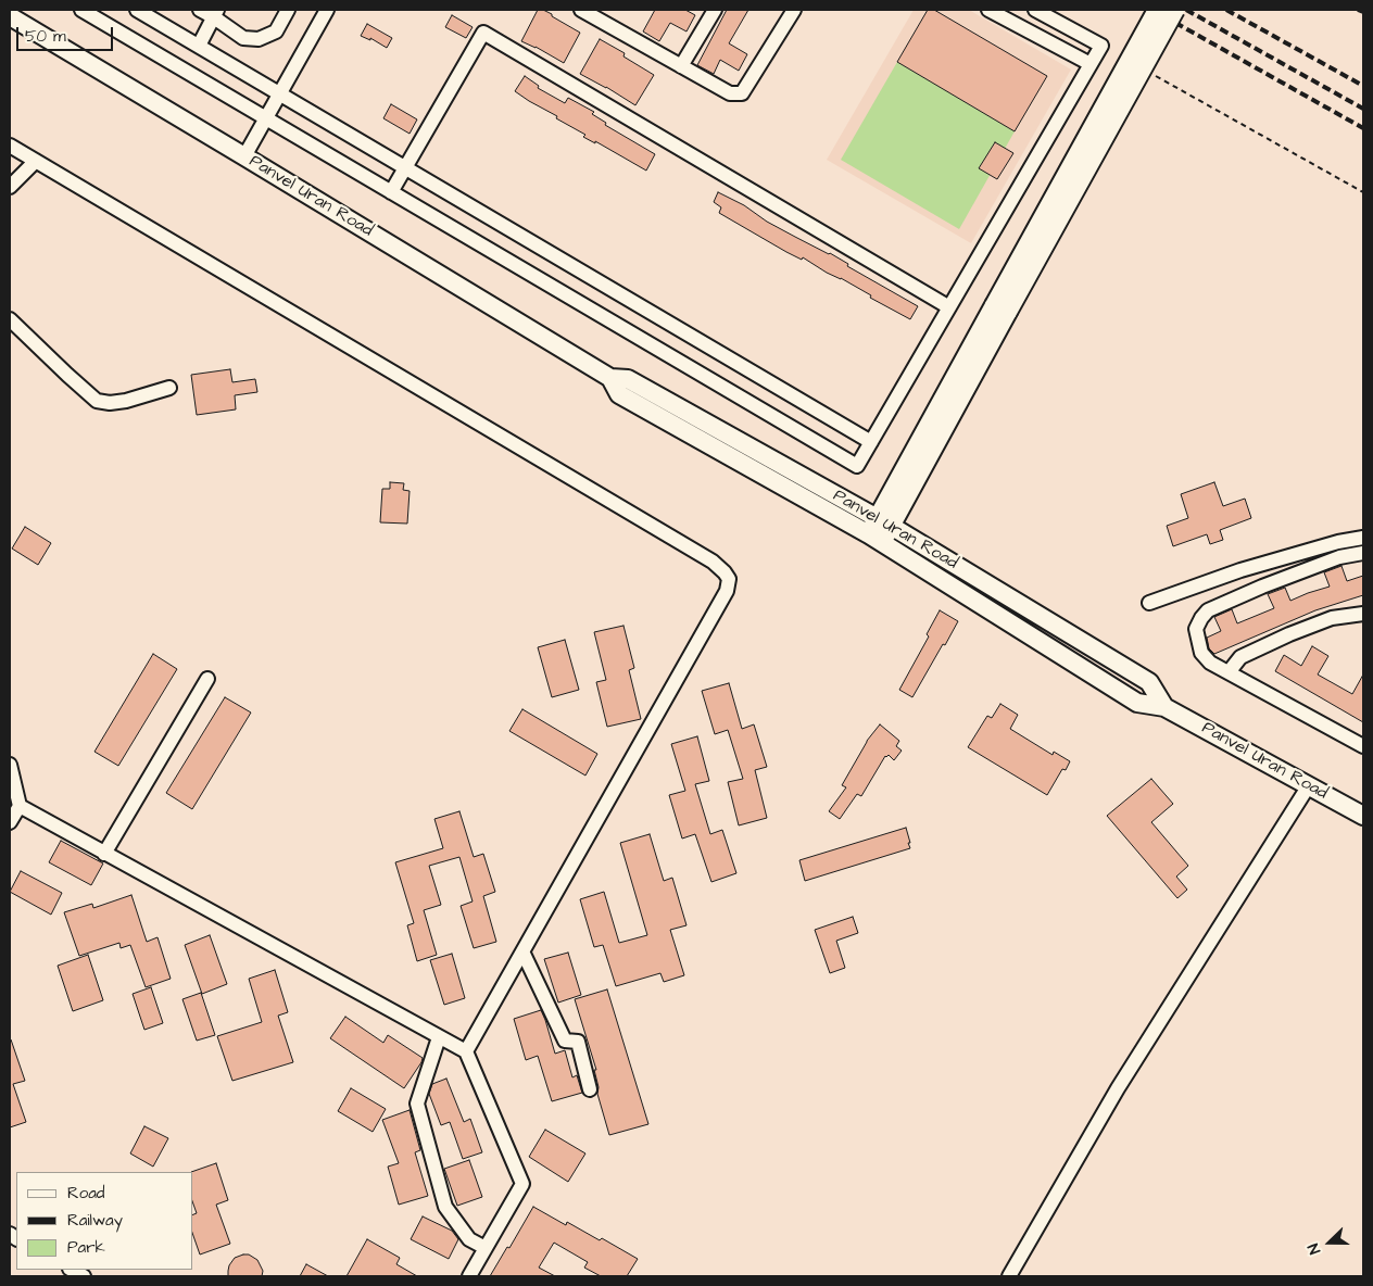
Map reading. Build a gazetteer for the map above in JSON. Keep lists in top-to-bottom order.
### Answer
{
  "streets": {
    "main road": ["Panvel Uran Road"]
  },
  "legend": ["Road", "Railway", "Park"],
  "scale_bar": "50 m",
  "north": "left"
}
